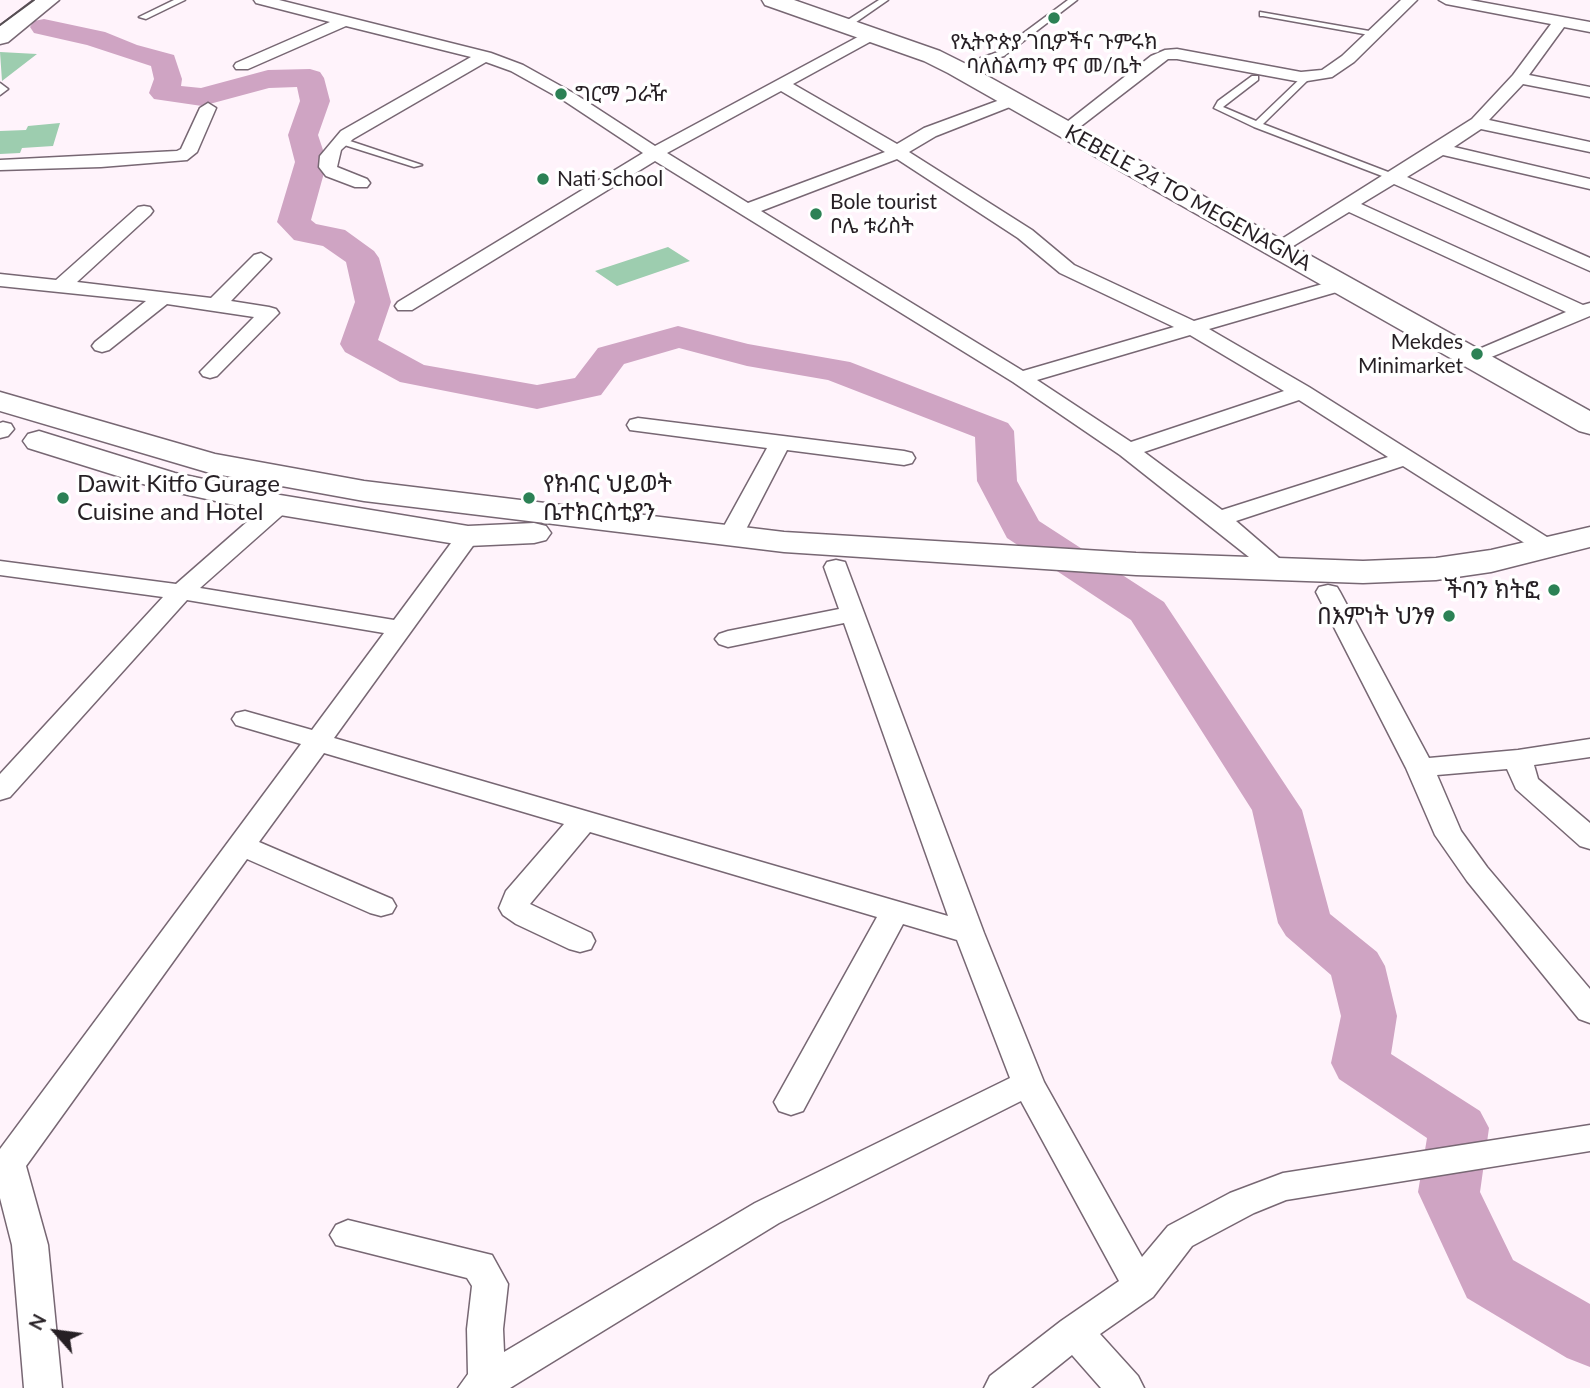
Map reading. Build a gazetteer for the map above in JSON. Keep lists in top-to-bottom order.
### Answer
{
  "streets": {
    "main road": ["KEBELE 24 TO MEGENAGNA"]
  },
  "places": [
    "የኢትዮጵያ ገቢዎችና ጉምሩክ ባለስልጣን ዋና መ/ቤት",
    "ግርማ ጋራዥ",
    "Nati School",
    "Bole tourist ቦሌ ቱሪስት",
    "Mekdes Minimarket",
    "Dawit Kitfo Gurage Cuisine and Hotel",
    "የክብር ህይወት ቤተክርስቲያን",
    "ችባን ክትፎ",
    "በእምነት ህንፃ"
  ],
  "north": "top left"
}
